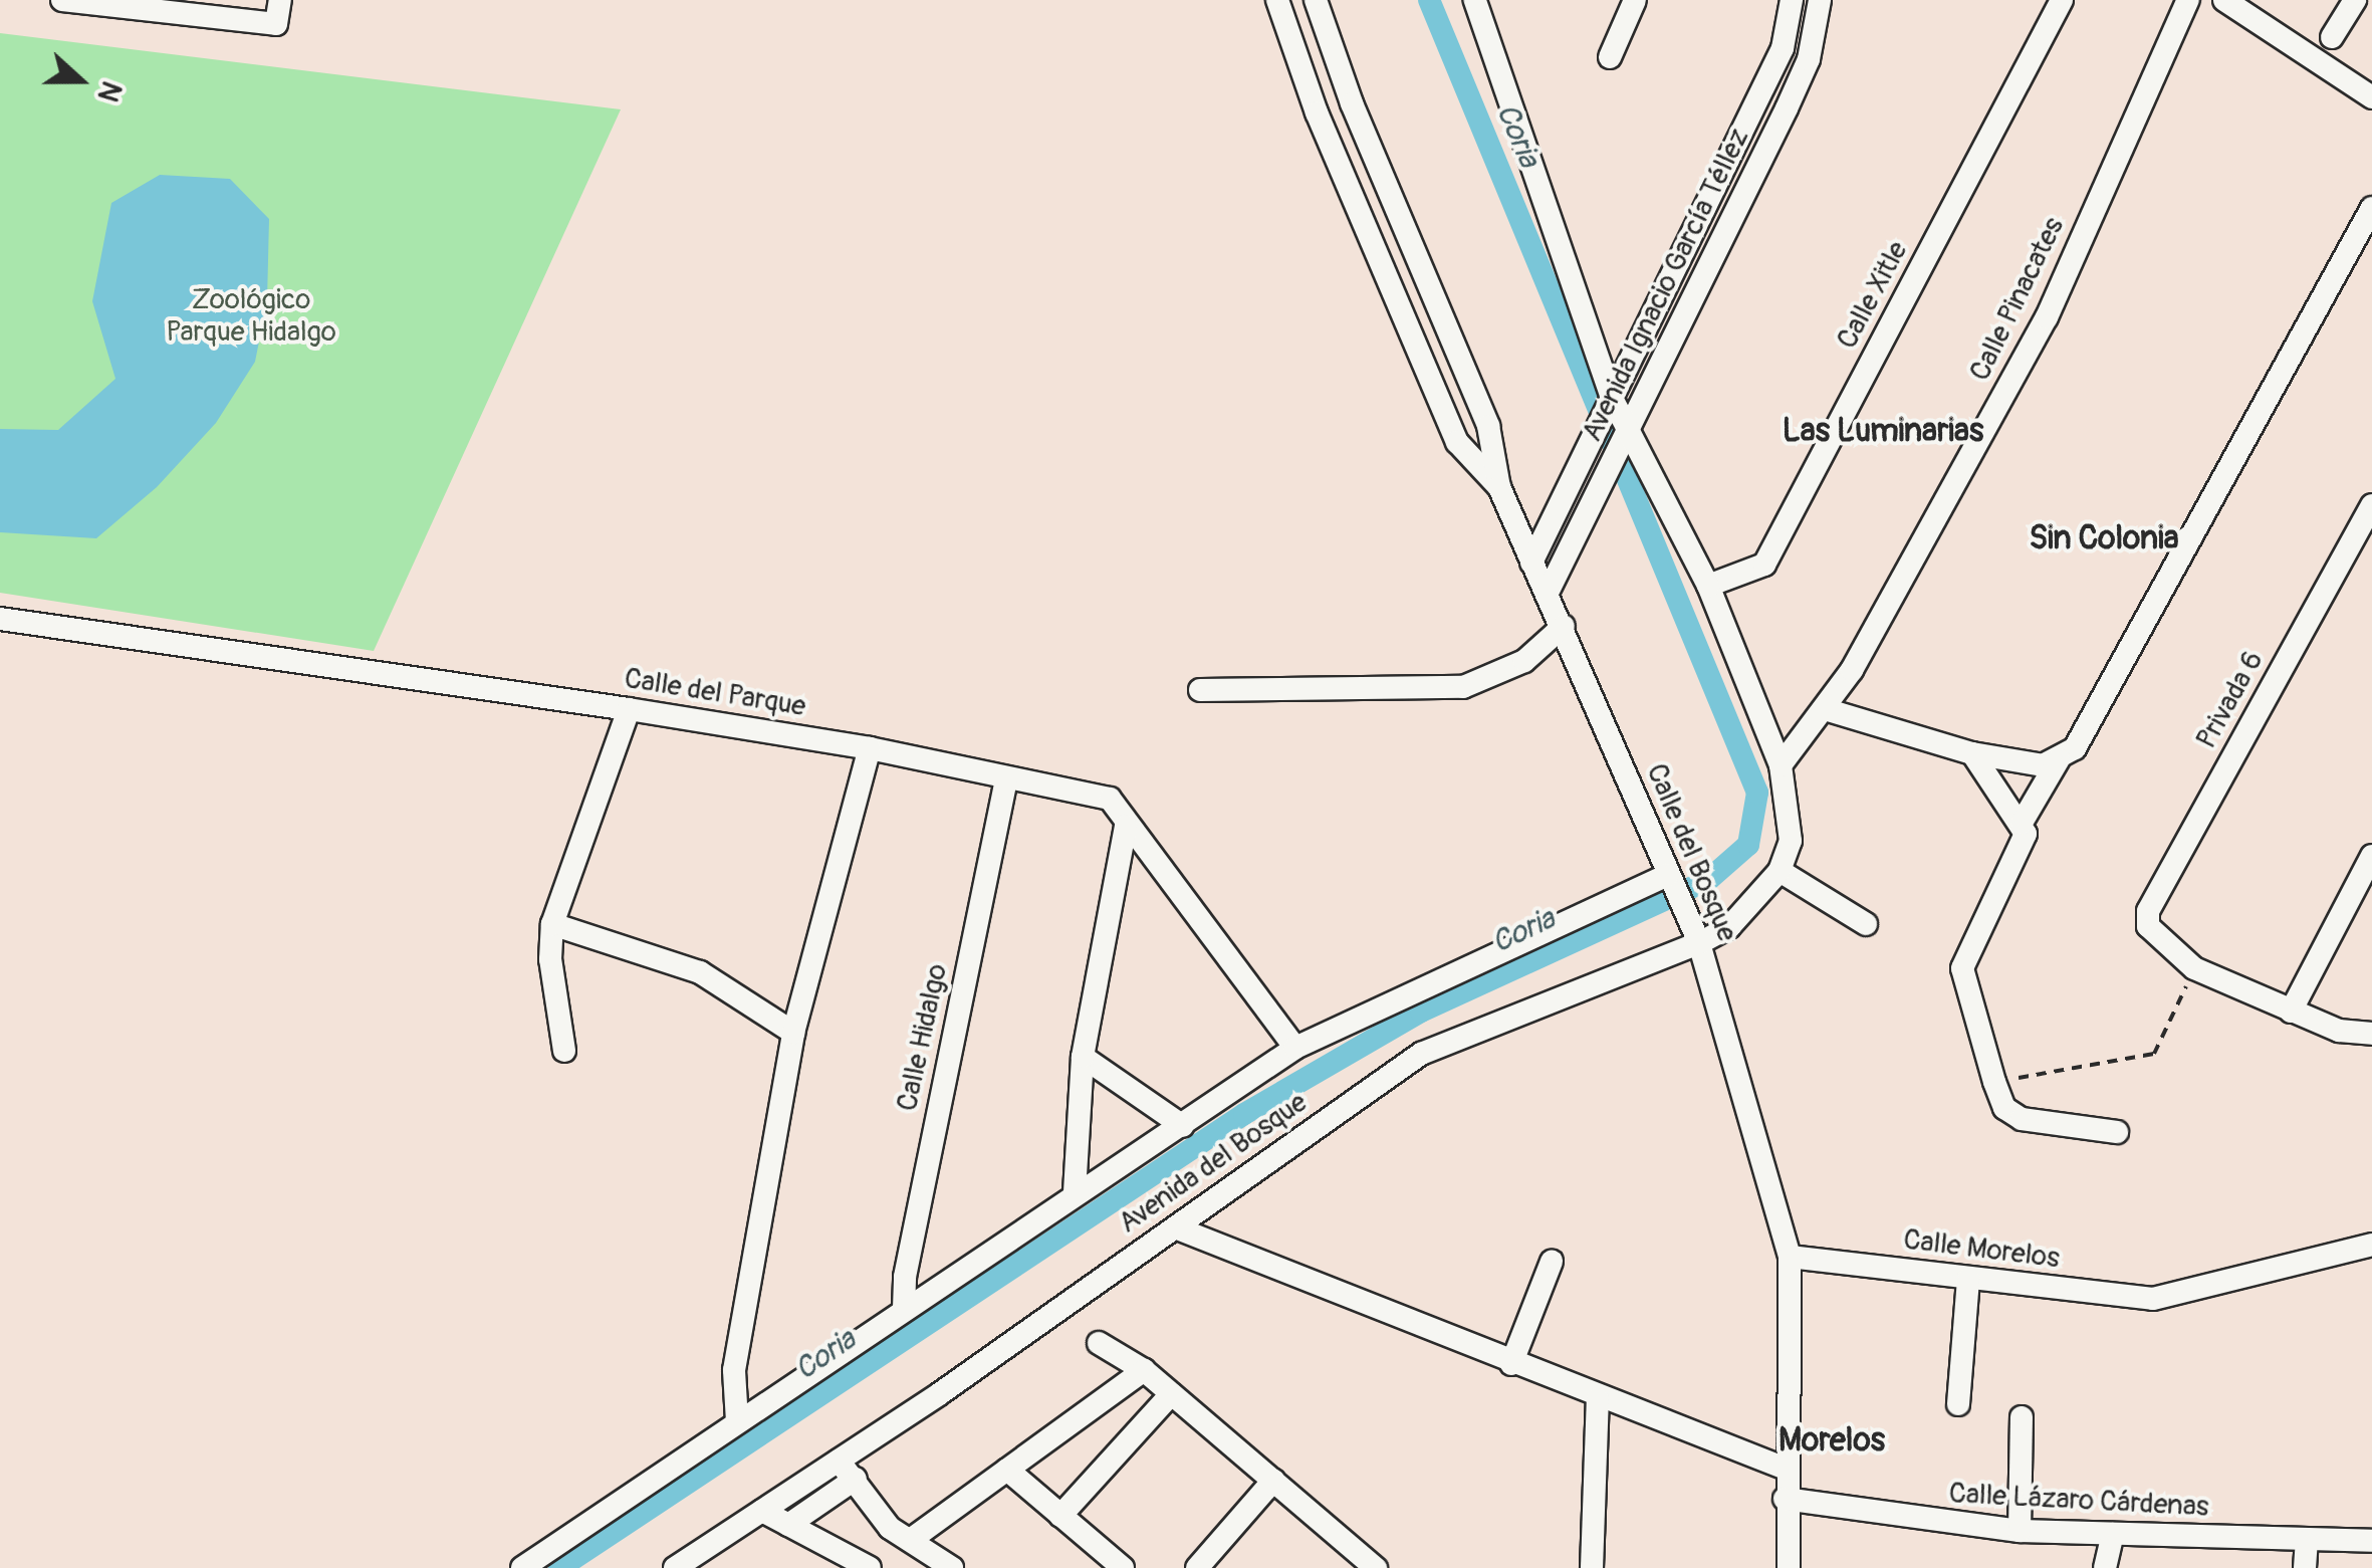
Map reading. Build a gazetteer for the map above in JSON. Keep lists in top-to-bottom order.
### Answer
{
  "streets": {
    "street": [
      "Avenida Ignacio García Téllez",
      "Calle Xitle",
      "Calle Pinacates",
      "Calle del Parque",
      "Privada 6",
      "Calle del Bosque",
      "Calle Hidalgo",
      "Avenida del Bosque",
      "Calle Morelos",
      "Calle Lázaro Cárdenas"
    ]
  },
  "crossings": [
    ["Avenida Ignacio García Téllez", "Calle del Bosque"],
    ["Calle Pinacates", "Avenida del Bosque"],
    ["Calle del Parque", "Calle Hidalgo"],
    ["Calle del Bosque", "Avenida del Bosque"],
    ["Calle del Bosque", "Calle Morelos"]
  ],
  "districts": ["Las Luminarias", "Sin Colonia", "Morelos"],
  "water": ["Coria"],
  "parks": ["Zoológico Parque Hidalgo"],
  "north": "right"
}
